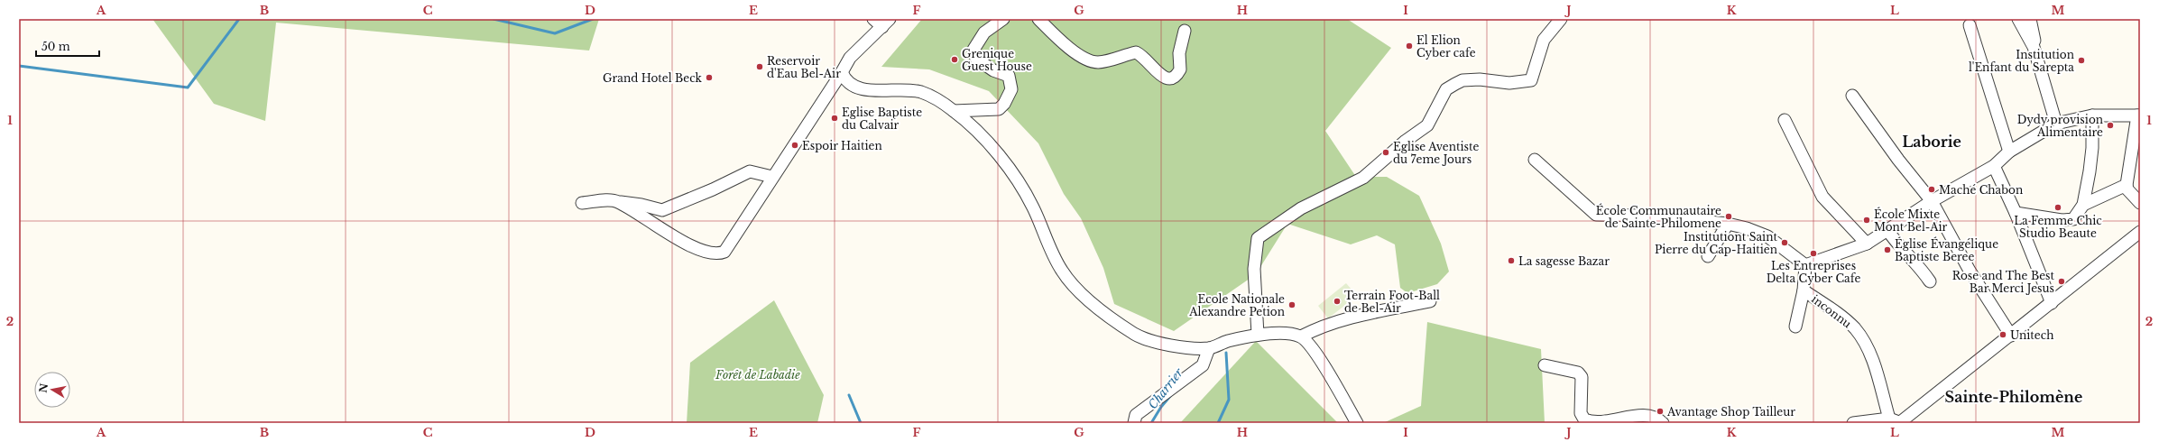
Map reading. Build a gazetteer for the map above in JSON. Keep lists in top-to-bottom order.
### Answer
{
  "streets": {
    "street": ["inconnu"]
  },
  "districts": ["Laborie", "Sainte-Philomène"],
  "water": ["Charrier"],
  "parks": ["Forêt de Labadie"],
  "places": [
    "El Elion Cyber cafe",
    "Grenique Guest House",
    "Institution l'Enfant du Sarepta",
    "Reservoir d'Eau Bel-Air",
    "Grand Hotel Beck",
    "Eglise Baptiste du Calvair",
    "Dydy provision Alimentaire",
    "Espoir Haitien",
    "Eglise Aventiste du 7eme Jours",
    "Maché Chabon",
    "La Femme Chic Studio Beaute",
    "École Communautaire de Sainte-Philomene",
    "École Mixte Mont Bel-Air",
    "Institutiont Saint Pierre du Cap-Haitien",
    "Église Évangélique Baptiste Beree",
    "Les Entreprises Delta Cyber Cafe",
    "La sagesse Bazar",
    "Rose and The Best Bar Merci Jesus",
    "Terrain Foot-Ball de Bel-Air",
    "Ecole Nationale Alexandre Petion",
    "Unitech",
    "Avantage Shop Tailleur"
  ],
  "scale_bar": "50 m",
  "north": "left",
  "grid": {
    "columns": [
      "A",
      "B",
      "C",
      "D",
      "E",
      "F",
      "G",
      "H",
      "I",
      "J",
      "K",
      "L",
      "M"
    ],
    "rows": ["1", "2"]
  }
}
